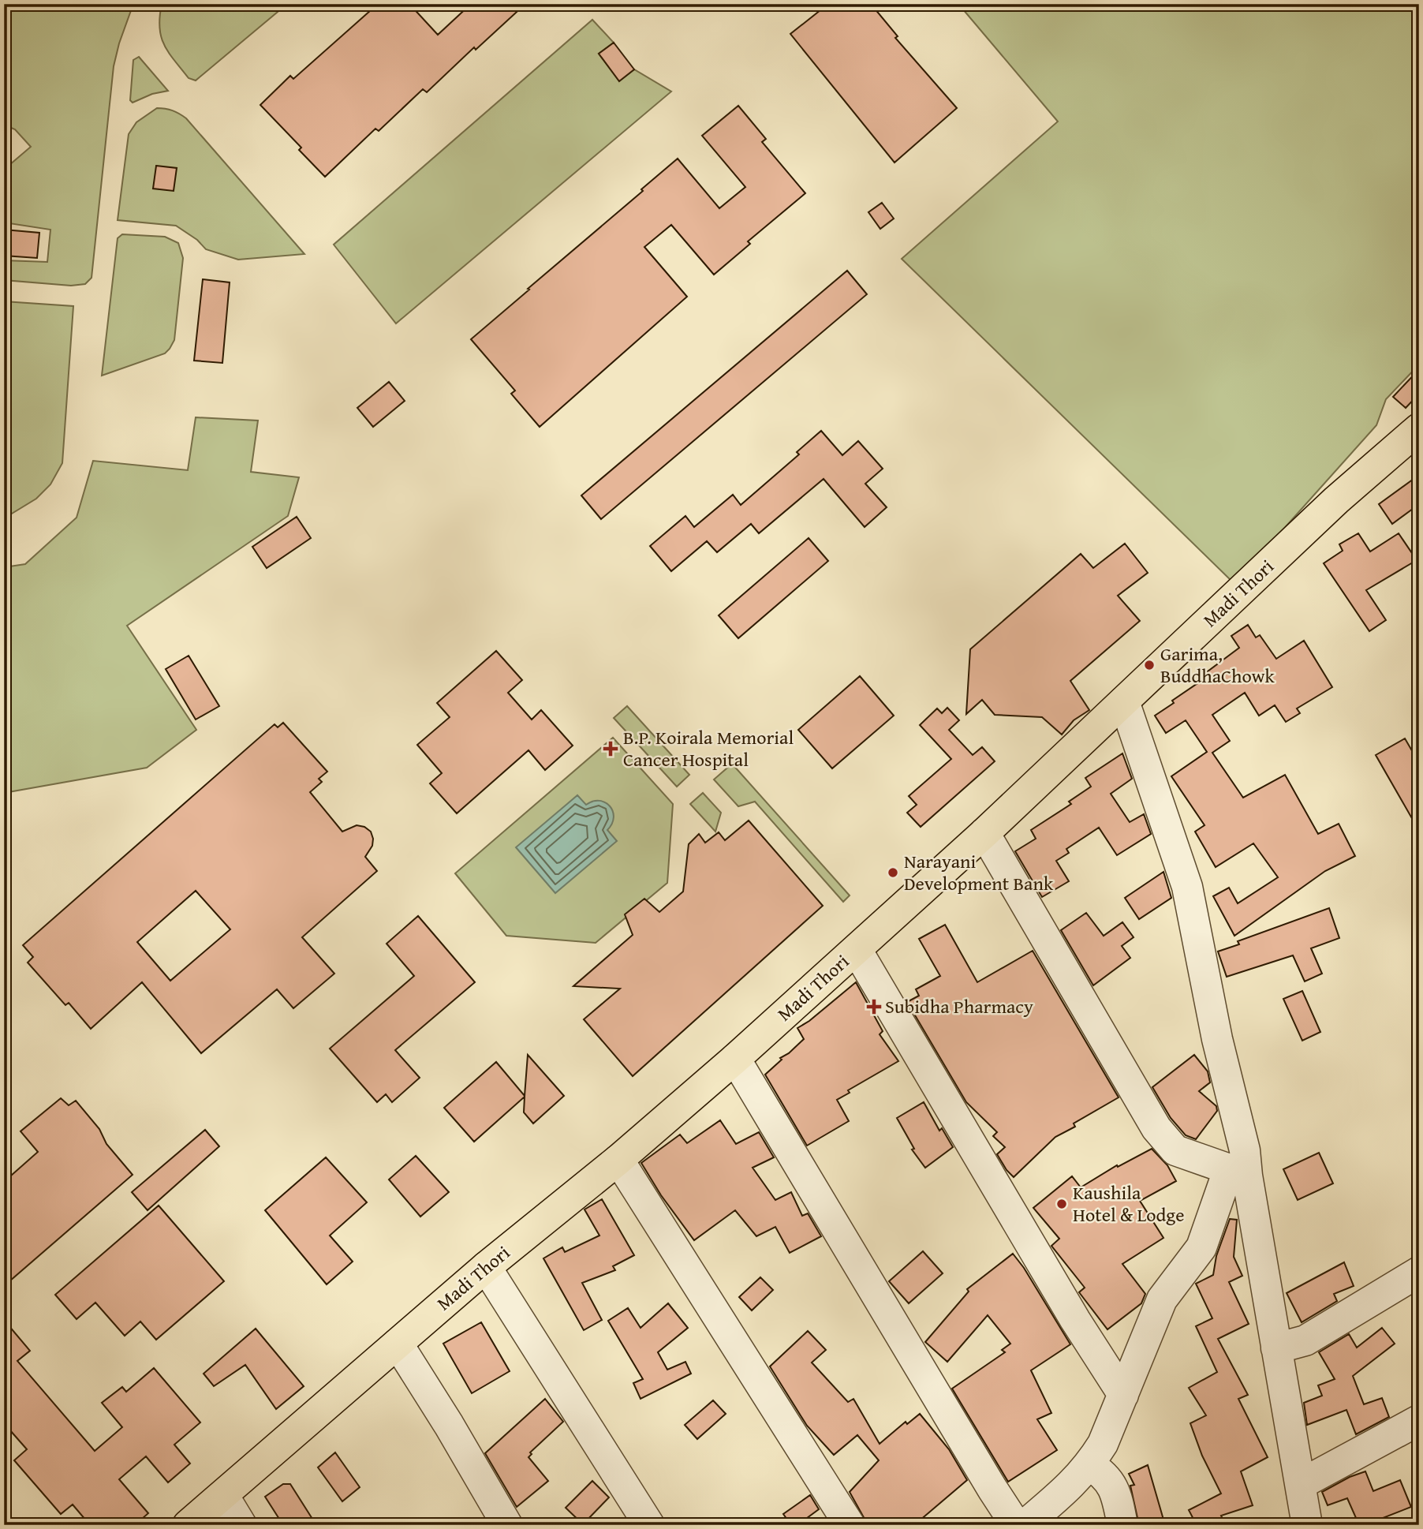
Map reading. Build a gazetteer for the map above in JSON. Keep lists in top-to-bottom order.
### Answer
{
  "streets": {
    "main road": ["Madi Thori"]
  },
  "places": {
    "other": ["Garima, BuddhaChowk", "Narayani Development Bank", "Kaushila Hotel & Lodge"],
    "health": ["B.P. Koirala Memorial Cancer Hospital", "Subidha Pharmacy"]
  }
}
